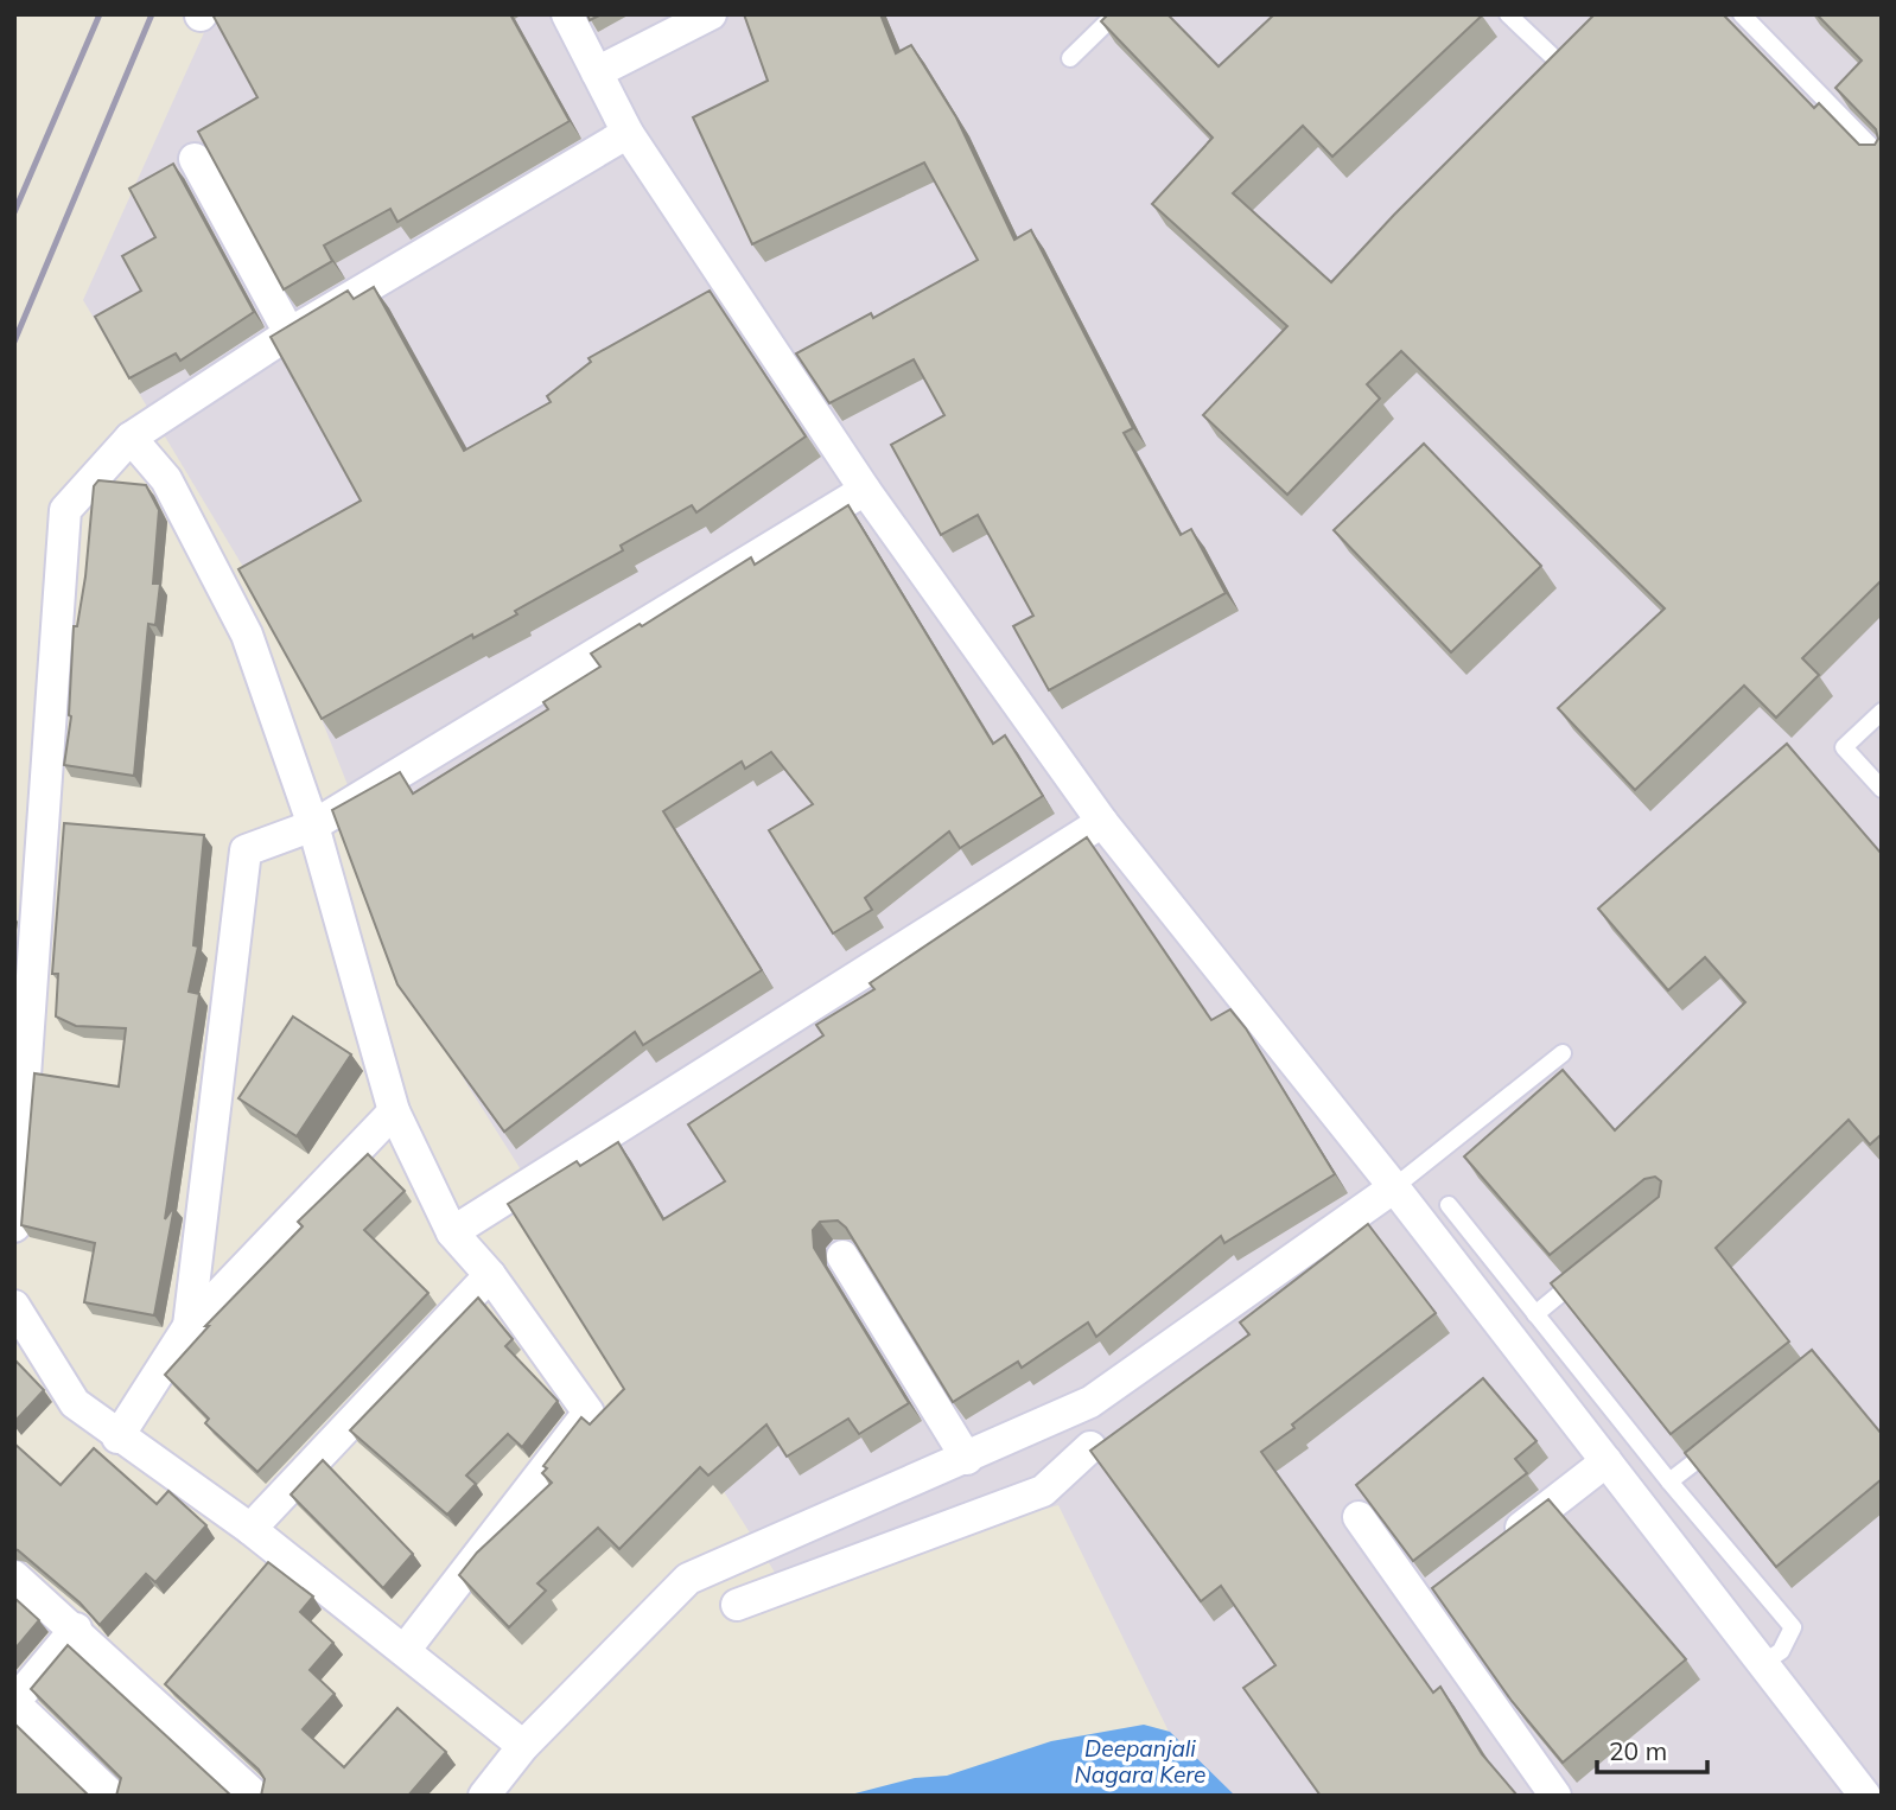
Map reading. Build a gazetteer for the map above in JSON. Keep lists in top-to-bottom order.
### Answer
{
  "water": ["Deepanjali Nagara Kere"],
  "scale_bar": "20 m"
}
